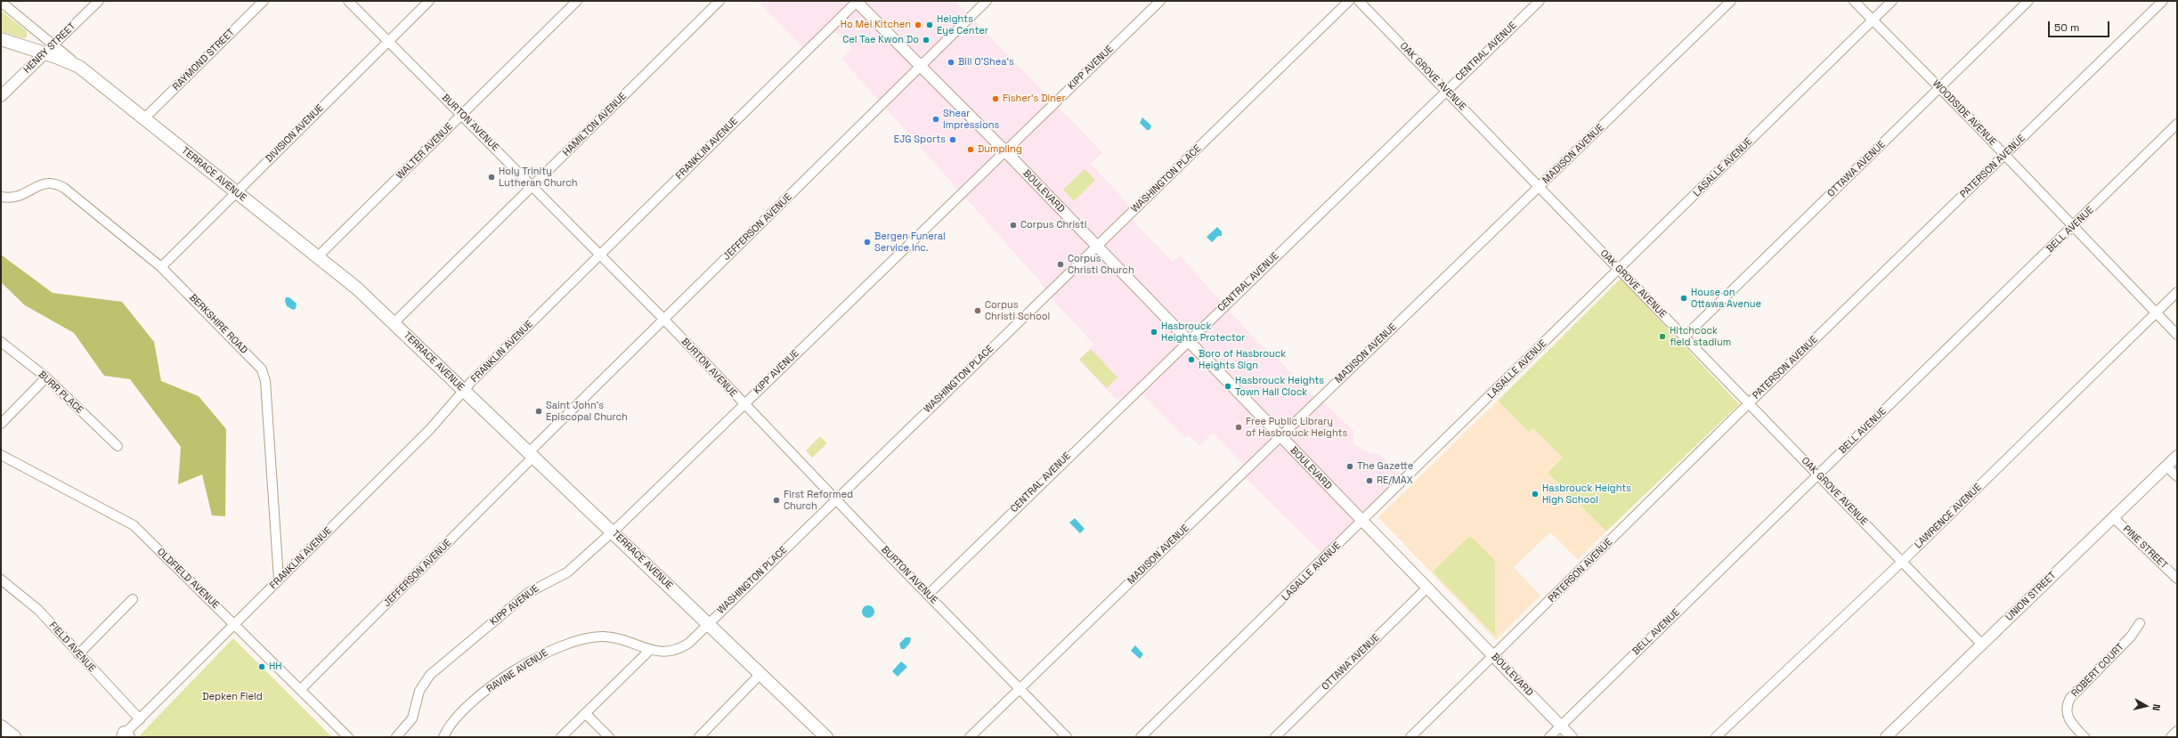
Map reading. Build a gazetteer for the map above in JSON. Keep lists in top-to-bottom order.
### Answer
{
  "streets": {
    "main road": ["TERRACE AVENUE"],
    "street": [
      "HENRY STREET",
      "CENTRAL AVENUE",
      "RAYMOND STREET",
      "KIPP AVENUE",
      "OAK GROVE AVENUE",
      "WOODSIDE AVENUE",
      "BURTON AVENUE",
      "HAMILTON AVENUE",
      "DIVISION AVENUE",
      "FRANKLIN AVENUE",
      "WALTER AVENUE",
      "MADISON AVENUE",
      "PATERSON AVENUE",
      "LASALLE AVENUE",
      "OTTAWA AVENUE",
      "WASHINGTON PLACE",
      "BOULEVARD",
      "JEFFERSON AVENUE",
      "BELL AVENUE",
      "BERKSHIRE ROAD",
      "BURR PLACE",
      "LAWRENCE AVENUE",
      "PINE STREET",
      "OLDFIELD AVENUE",
      "UNION STREET",
      "FIELD AVENUE",
      "ROBERT COURT",
      "RAVINE AVENUE"
    ]
  },
  "crossings": [
    ["HENRY STREET", "TERRACE AVENUE"],
    ["CENTRAL AVENUE", "OAK GROVE AVENUE"],
    ["CENTRAL AVENUE", "BURTON AVENUE"],
    ["CENTRAL AVENUE", "BOULEVARD"],
    ["RAYMOND STREET", "TERRACE AVENUE"],
    ["KIPP AVENUE", "BURTON AVENUE"],
    ["KIPP AVENUE", "TERRACE AVENUE"],
    ["KIPP AVENUE", "BOULEVARD"],
    ["OAK GROVE AVENUE", "MADISON AVENUE"],
    ["OAK GROVE AVENUE", "PATERSON AVENUE"],
    ["OAK GROVE AVENUE", "LASALLE AVENUE"],
    ["OAK GROVE AVENUE", "OTTAWA AVENUE"],
    ["OAK GROVE AVENUE", "BELL AVENUE"],
    ["OAK GROVE AVENUE", "LAWRENCE AVENUE"],
    ["OAK GROVE AVENUE", "UNION STREET"],
    ["WOODSIDE AVENUE", "PATERSON AVENUE"],
    ["WOODSIDE AVENUE", "LASALLE AVENUE"],
    ["WOODSIDE AVENUE", "OTTAWA AVENUE"],
    ["WOODSIDE AVENUE", "BELL AVENUE"],
    ["WOODSIDE AVENUE", "LAWRENCE AVENUE"],
    ["BURTON AVENUE", "HAMILTON AVENUE"],
    ["BURTON AVENUE", "DIVISION AVENUE"],
    ["BURTON AVENUE", "FRANKLIN AVENUE"],
    ["BURTON AVENUE", "WALTER AVENUE"],
    ["BURTON AVENUE", "MADISON AVENUE"],
    ["BURTON AVENUE", "WASHINGTON PLACE"],
    ["BURTON AVENUE", "JEFFERSON AVENUE"],
    ["HAMILTON AVENUE", "TERRACE AVENUE"],
    ["DIVISION AVENUE", "TERRACE AVENUE"],
    ["DIVISION AVENUE", "BERKSHIRE ROAD"],
    ["FRANKLIN AVENUE", "TERRACE AVENUE"],
    ["FRANKLIN AVENUE", "BOULEVARD"],
    ["FRANKLIN AVENUE", "BERKSHIRE ROAD"],
    ["FRANKLIN AVENUE", "OLDFIELD AVENUE"],
    ["FRANKLIN AVENUE", "FIELD AVENUE"],
    ["WALTER AVENUE", "TERRACE AVENUE"],
    ["MADISON AVENUE", "BOULEVARD"],
    ["PATERSON AVENUE", "BOULEVARD"],
    ["LASALLE AVENUE", "BOULEVARD"],
    ["OTTAWA AVENUE", "BOULEVARD"],
    ["TERRACE AVENUE", "WASHINGTON PLACE"],
    ["TERRACE AVENUE", "JEFFERSON AVENUE"],
    ["WASHINGTON PLACE", "BOULEVARD"],
    ["WASHINGTON PLACE", "RAVINE AVENUE"],
    ["BOULEVARD", "JEFFERSON AVENUE"],
    ["BOULEVARD", "BELL AVENUE"],
    ["JEFFERSON AVENUE", "OLDFIELD AVENUE"],
    ["PINE STREET", "UNION STREET"]
  ],
  "parks": ["Depken Field"],
  "places": [
    "Ho Mei Kitchen",
    "Heights Eye Center",
    "Cel Tae Kwon Do",
    "Bill O'Shea's",
    "Fisher's Diner",
    "Shear Impressions",
    "EJG Sports",
    "Dumpling",
    "Holy Trinity Lutheran Church",
    "Corpus Christi",
    "Bergen Funeral Service Inc.",
    "Corpus Christi Church",
    "House on Ottawa Avenue",
    "Corpus Christi School",
    "Hasbrouck Heights Protector",
    "Hitchcock field stadium",
    "Boro of Hasbrouck Heights Sign",
    "Hasbrouck Heights Town Hall Clock",
    "Saint John's Episcopal Church",
    "Free Public Library of Hasbrouck Heights",
    "The Gazette",
    "RE/MAX",
    "Hasbrouck Heights High School",
    "First Reformed Church",
    "HH"
  ],
  "scale_bar": "50 m",
  "north": "right"
}
